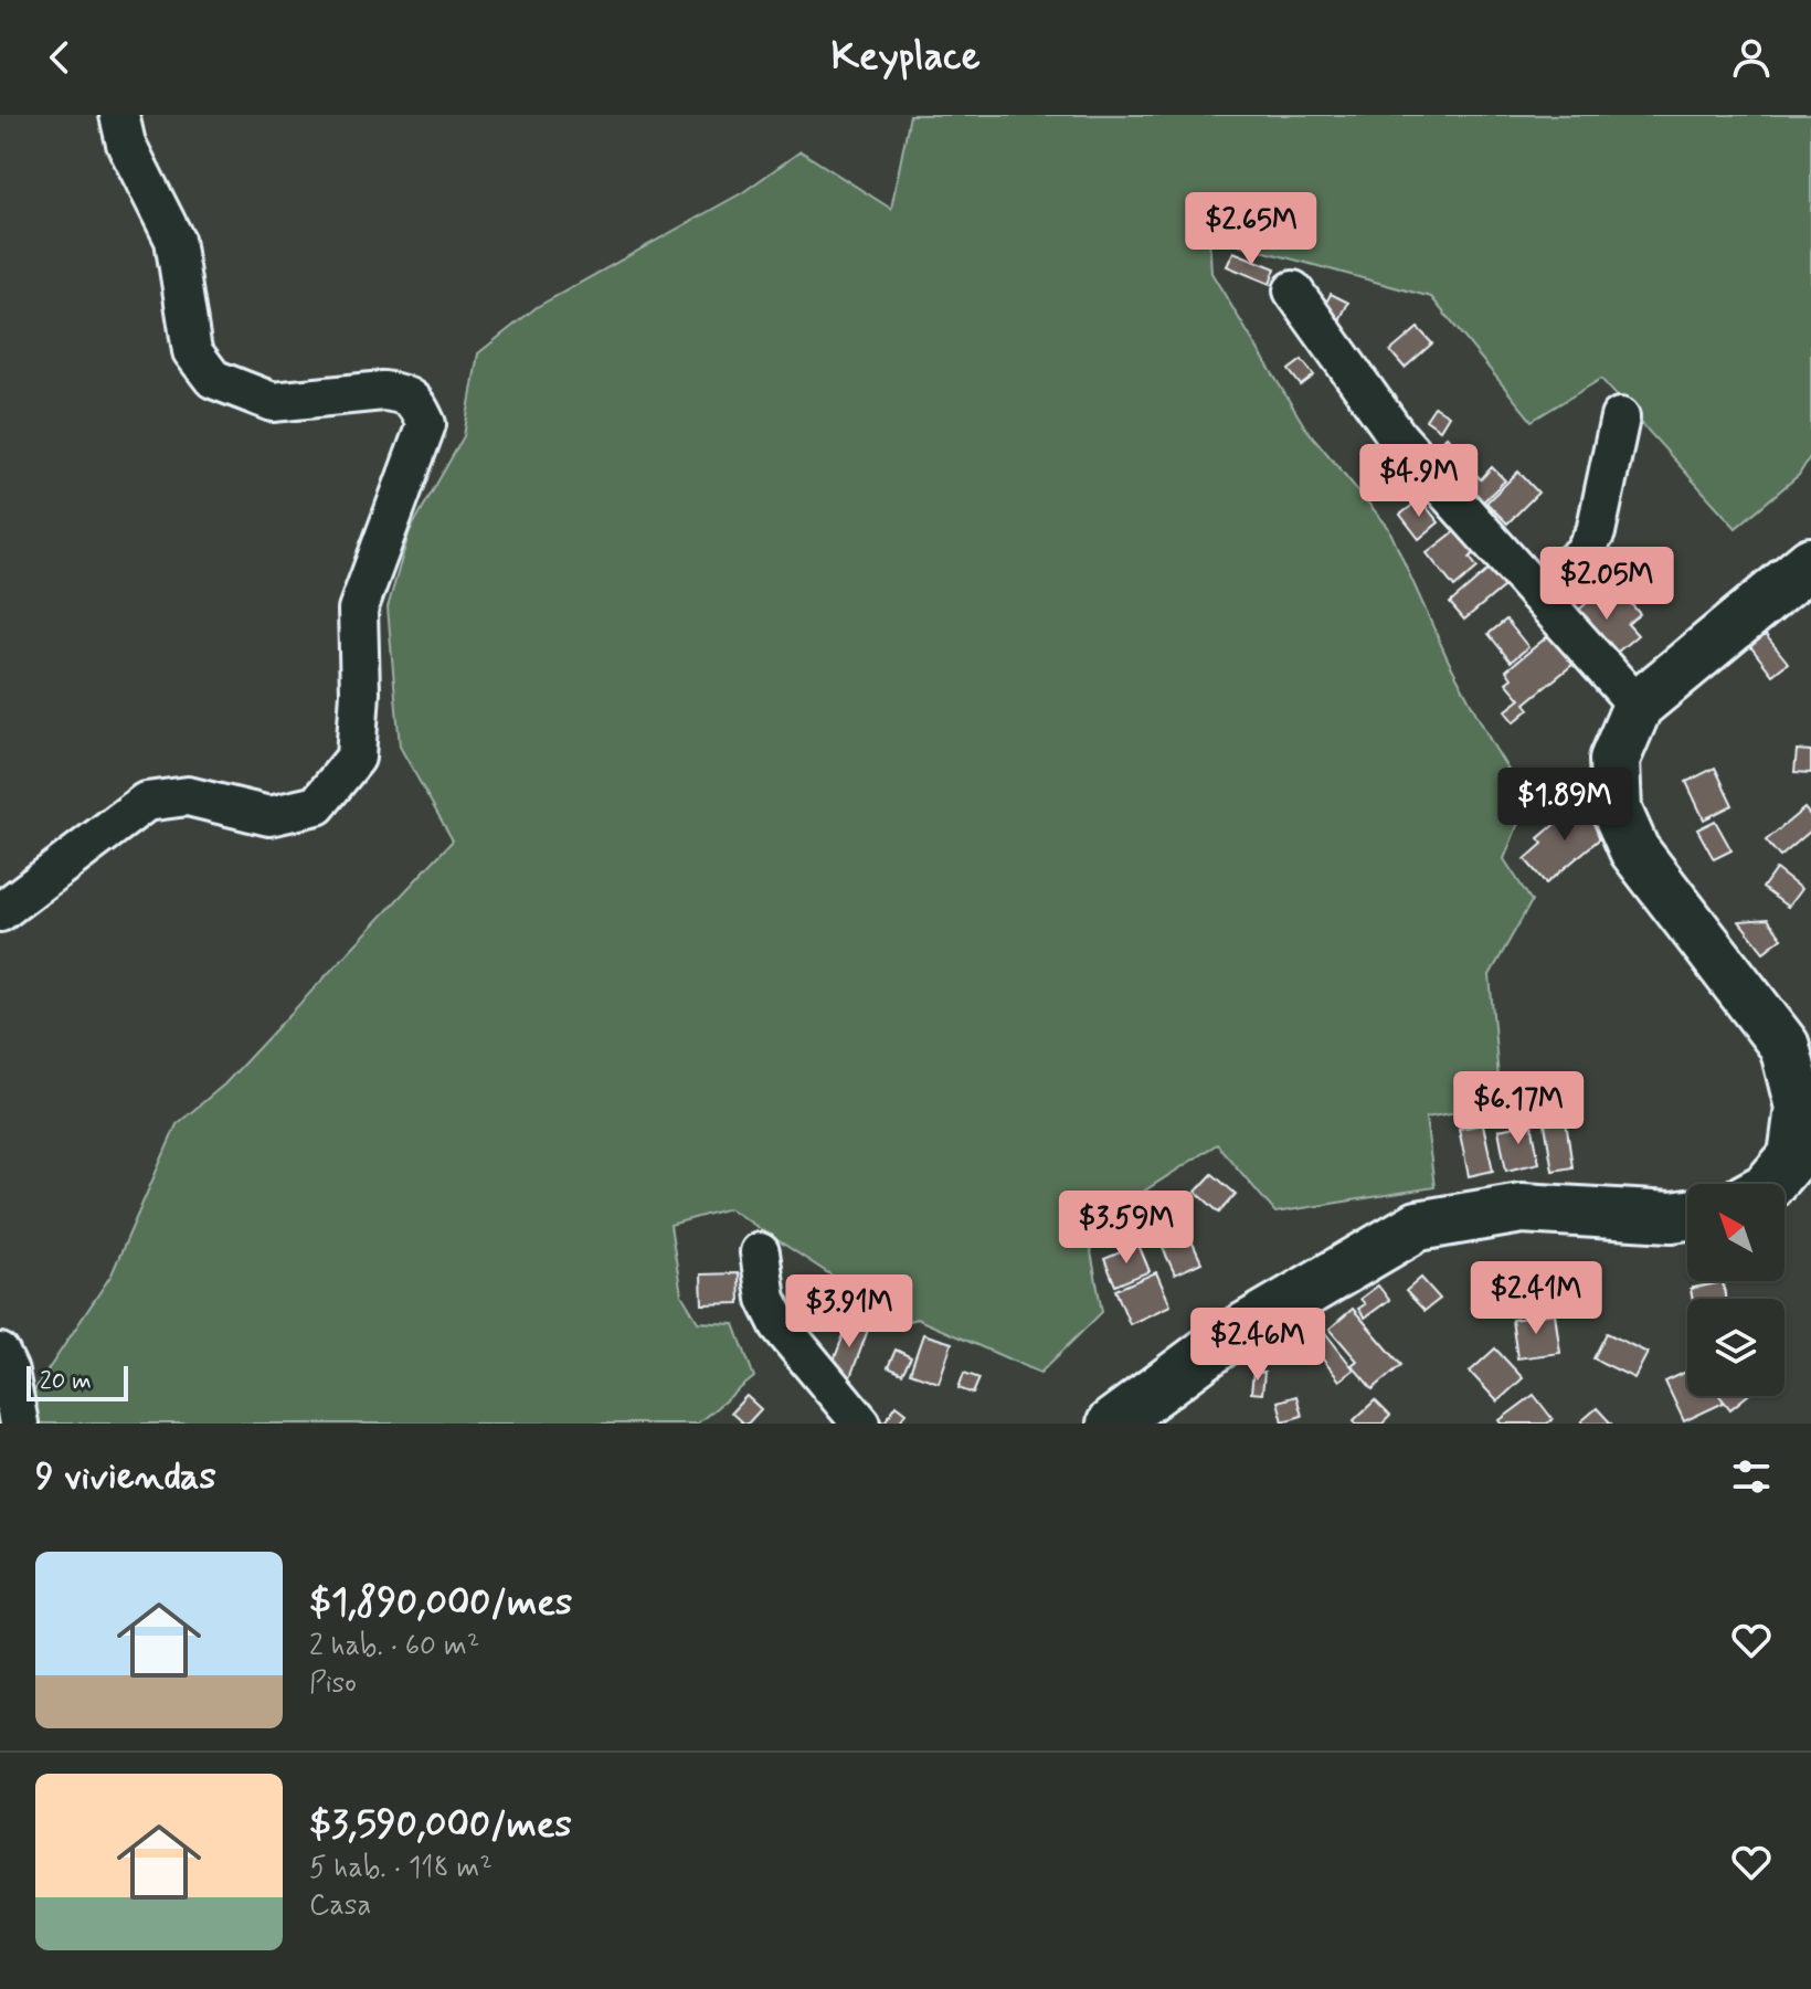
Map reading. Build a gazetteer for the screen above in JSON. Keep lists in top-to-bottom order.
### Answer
{
  "scale_bar": "20 m",
  "north": "top left",
  "page": {
    "header": "Keyplace",
    "price": [
      "$2.65M",
      "$4.9M",
      "$2.05M",
      "$1.89M",
      "$6.17M",
      "$3.59M",
      "$2.41M",
      "$3.91M",
      "$2.46M"
    ],
    "scale": "20 m",
    "heading": "9 viviendas",
    "list": [
      {
        "name": "$1,890,000/mes",
        "note": "2 hab. · 60 m² · Piso"
      },
      {
        "name": "$3,590,000/mes",
        "note": "5 hab. · 118 m² · Casa"
      }
    ]
  }
}
